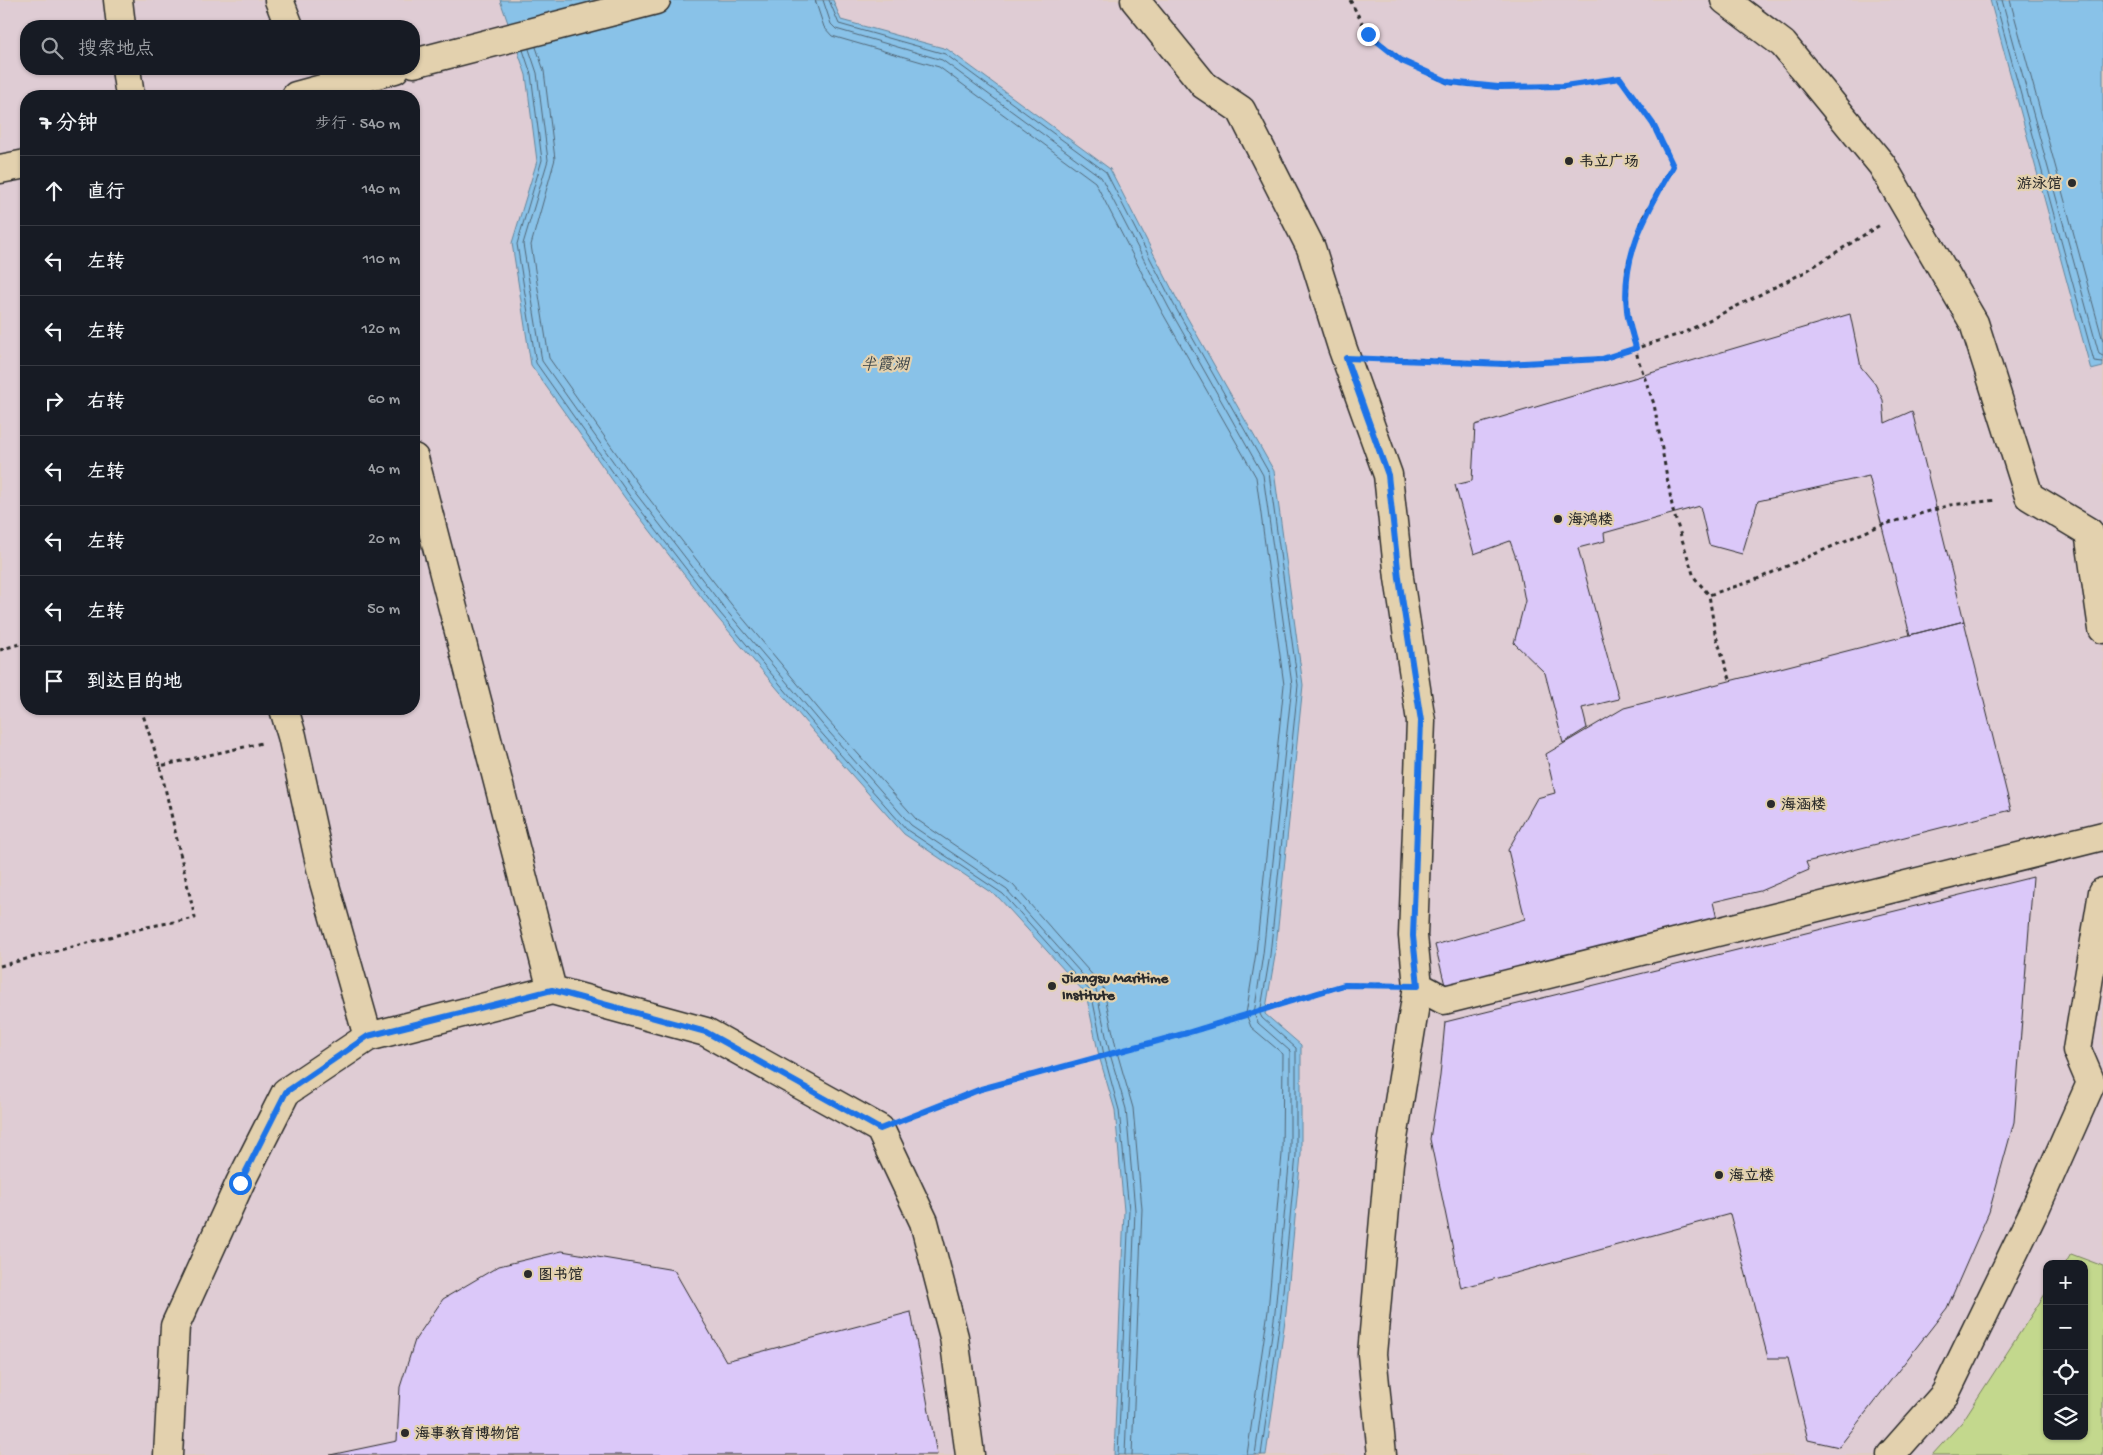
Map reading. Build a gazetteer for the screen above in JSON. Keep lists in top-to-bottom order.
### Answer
{
  "water": ["半霞湖"],
  "places": [
    "韦立广场",
    "游泳馆",
    "海鸿楼",
    "海涵楼",
    "Jiangsu Maritime Institute",
    "海立楼",
    "图书馆",
    "海事教育博物馆"
  ],
  "page": {
    "search": "搜索地点",
    "heading": ["7 分钟", "步行 · 540 m"],
    "list": [
      ["直行", "140 m"],
      ["左转", "110 m"],
      ["左转", "120 m"],
      ["右转", "60 m"],
      ["左转", "40 m"],
      ["左转", "20 m"],
      ["左转", "50 m"],
      "到达目的地"
    ],
    "map_buttons": ["+", "−"]
  }
}
